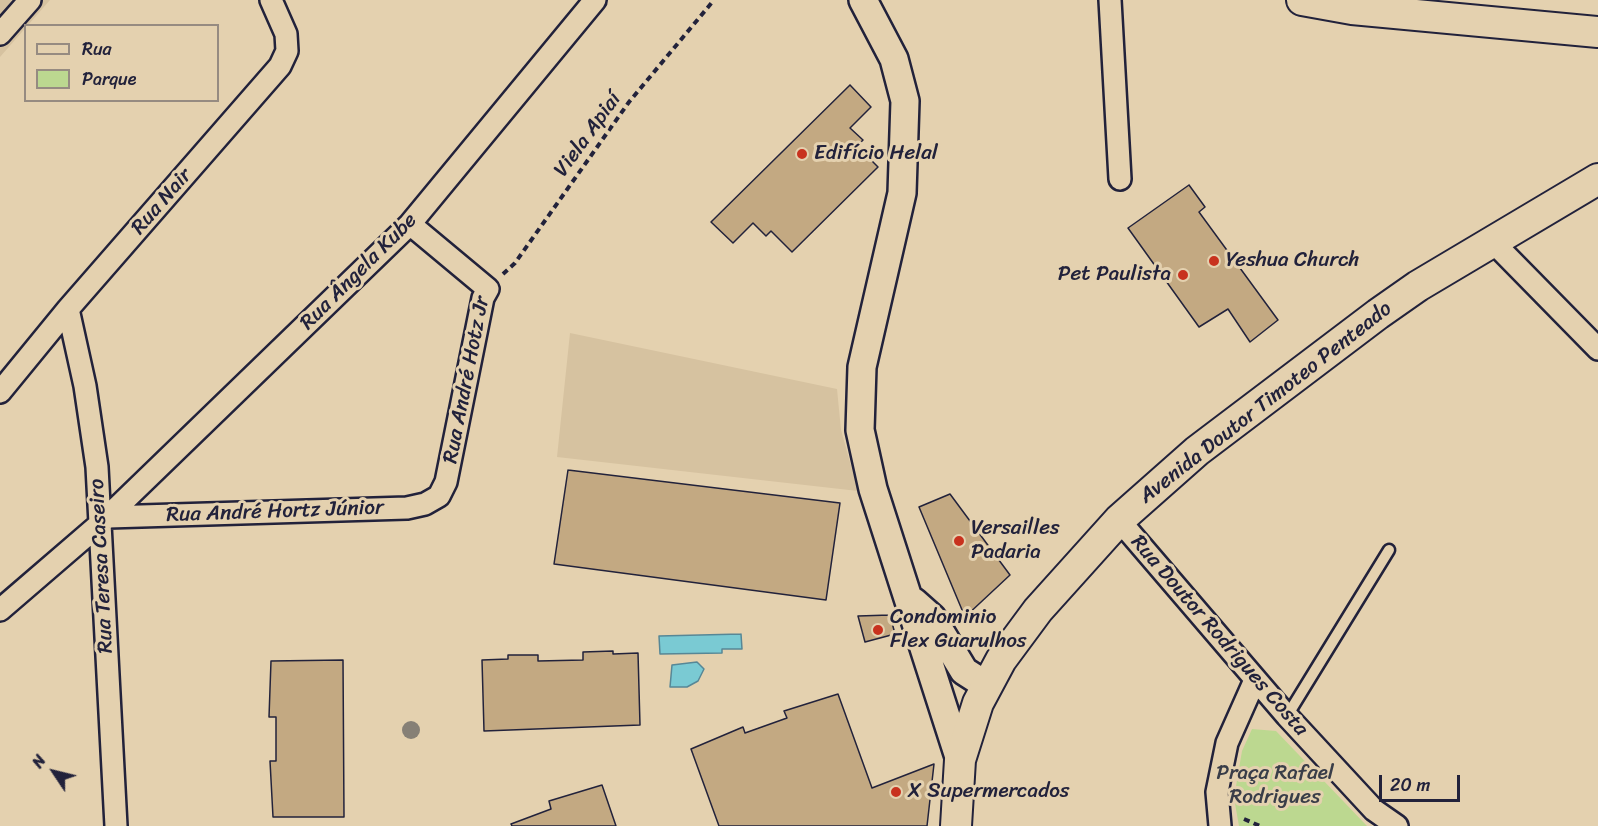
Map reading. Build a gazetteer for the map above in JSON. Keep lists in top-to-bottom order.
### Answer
{
  "streets": {
    "main road": ["Avenida Doutor Timoteo Penteado"],
    "street": [
      "Rua Nair",
      "Rua Ângela Kube",
      "Rua André Hotz Jr",
      "Rua André Hortz Júnior",
      "Rua Teresa Caseiro",
      "Rua Doutor Rodrigues Costa"
    ],
    "path": ["Viela Apiaí"]
  },
  "crossings": [
    ["Viela Apiaí", "Rua André Hotz Jr"],
    ["Rua Nair", "Rua Teresa Caseiro"],
    ["Rua Ângela Kube", "Rua André Hotz Jr"],
    ["Rua Ângela Kube", "Rua André Hortz Júnior"],
    ["Rua Ângela Kube", "Rua Teresa Caseiro"],
    ["Rua André Hotz Jr", "Rua André Hortz Júnior"],
    ["Avenida Doutor Timoteo Penteado", "Rua Doutor Rodrigues Costa"],
    ["Rua André Hortz Júnior", "Rua Teresa Caseiro"]
  ],
  "parks": ["Praça Rafael Rodrigues"],
  "places": [
    "Edifício Helal",
    "Yeshua Church",
    "Pet Paulista",
    "Versailles Padaria",
    "Condominio Flex Guarulhos",
    "X Supermercados"
  ],
  "legend": ["Rua", "Parque"],
  "scale_bar": "20 m",
  "north": "top left"
}
